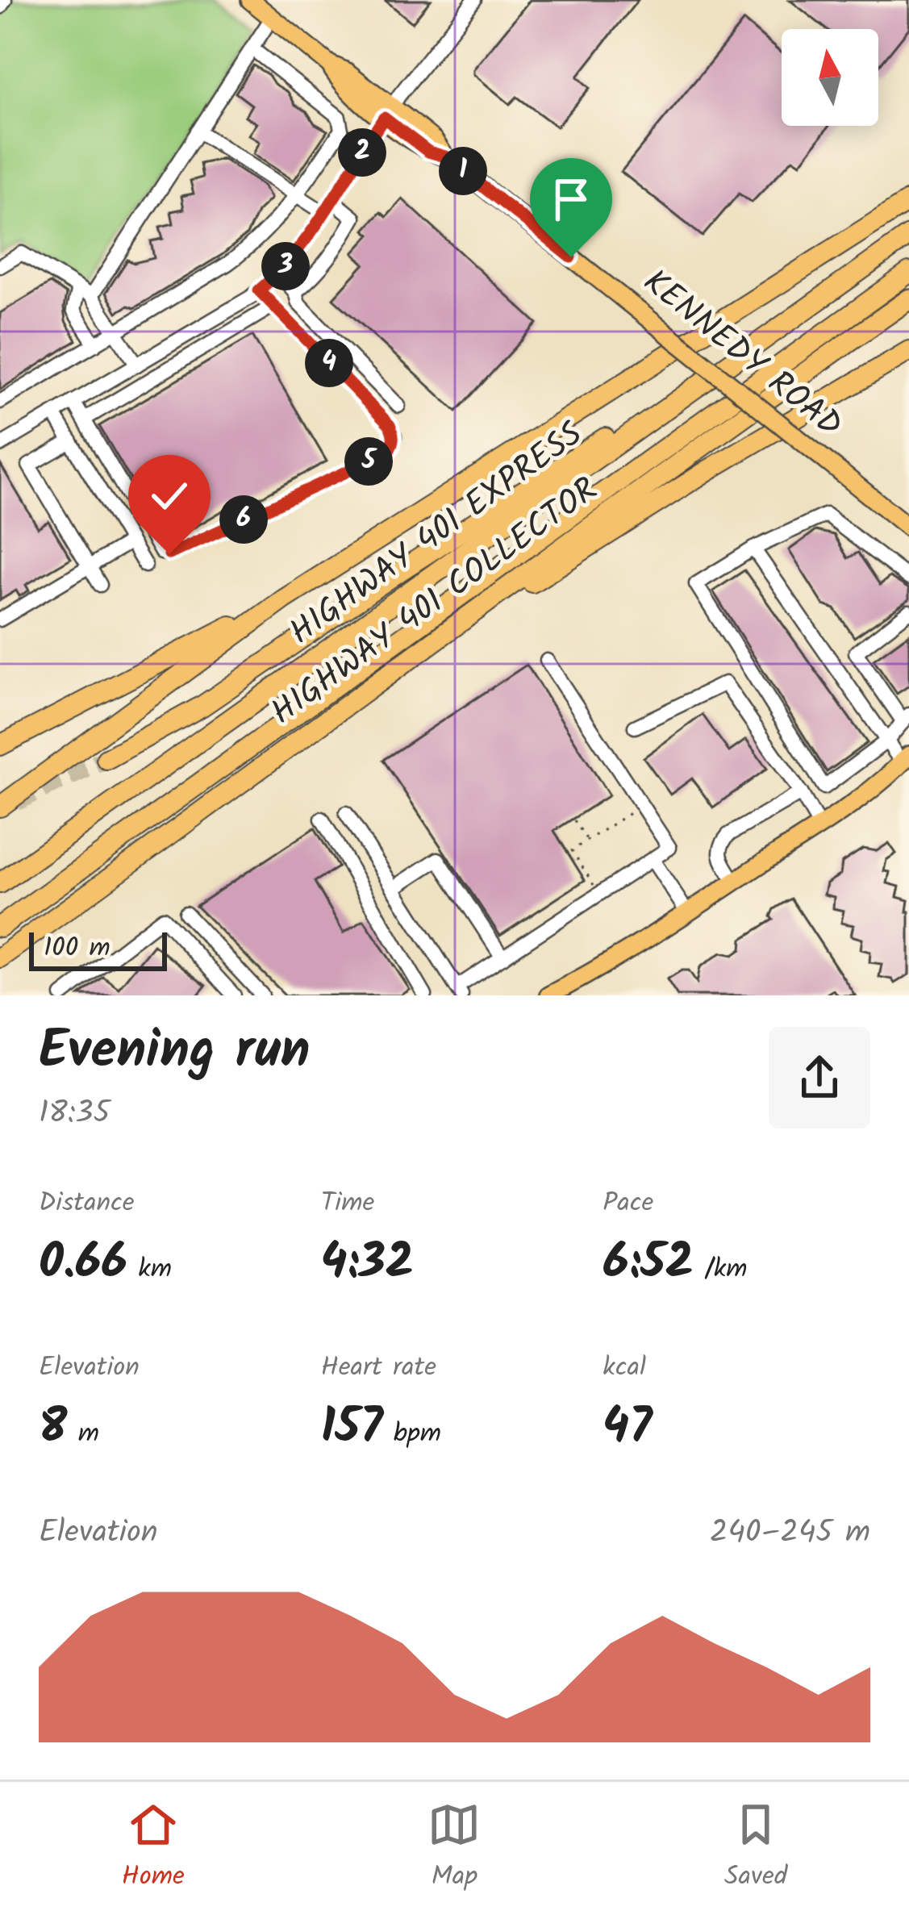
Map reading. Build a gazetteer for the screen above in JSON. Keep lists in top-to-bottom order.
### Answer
{
  "streets": {
    "highway": ["HIGHWAY 401 EXPRESS", "HIGHWAY 401 COLLECTOR"],
    "main road": ["KENNEDY ROAD"]
  },
  "scale_bar": "100 m",
  "north": "top",
  "page": {
    "pins": [
      "2",
      "1",
      "3",
      "4",
      "5",
      "6"
    ],
    "scale": "100 m",
    "heading": ["Evening run", "18:35"],
    "stats": [
      ["Distance", "0.66 km"],
      ["Time", "4:32"],
      ["Pace", "6:52 /km"],
      ["Elevation", "8 m"],
      ["Heart rate", "157 bpm"],
      ["kcal", "47"]
    ],
    "chart": ["Elevation", "240–245 m"],
    "tabs": ["Home", "Map", "Saved"]
  }
}
